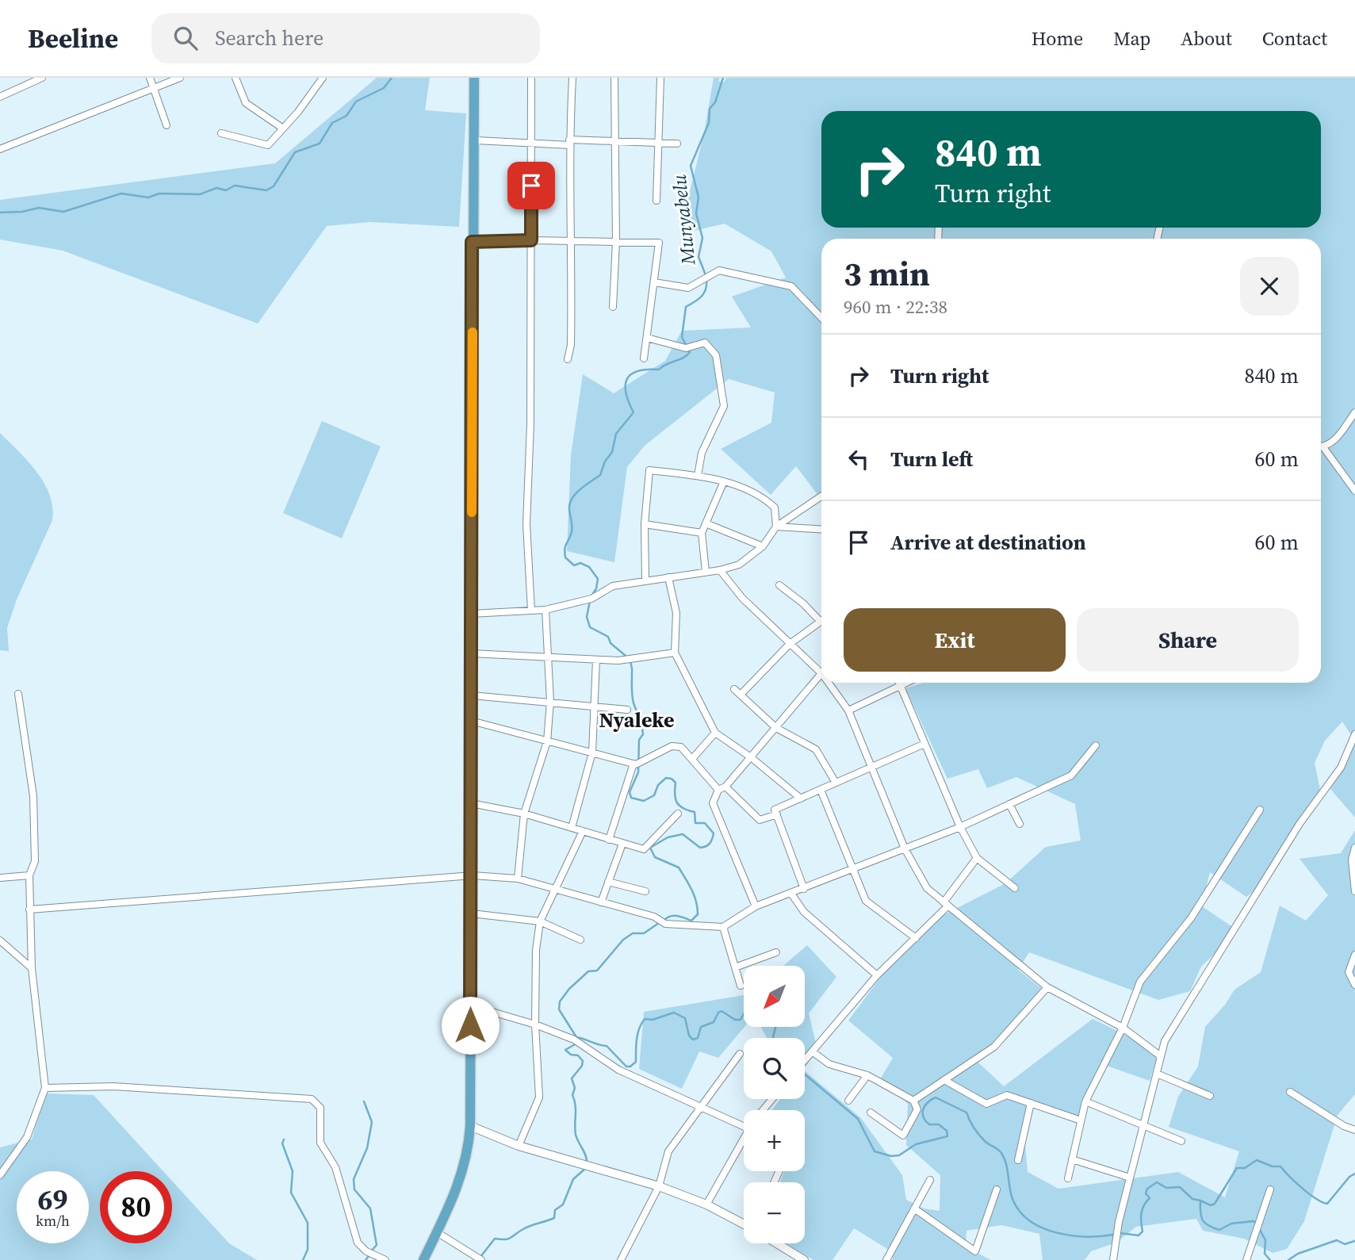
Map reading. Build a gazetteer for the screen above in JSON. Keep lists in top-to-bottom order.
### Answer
{
  "districts": ["Nyaleke"],
  "water": ["Munyabelu"],
  "north": "bottom left",
  "page": {
    "header": "Beeline",
    "search": "Search here",
    "nav": [
      "Home",
      "Map",
      "About",
      "Contact"
    ],
    "turn": ["840 m", "Turn right"],
    "heading": ["3 min", "960 m · 22:38"],
    "list": [
      {
        "name": "Turn right",
        "value": "840 m"
      },
      {
        "name": "Turn left",
        "value": "60 m"
      },
      {
        "name": "Arrive at destination",
        "value": "60 m"
      }
    ],
    "buttons": ["Exit", "Share"],
    "map_buttons": ["+", "−"],
    "speed": "69 km/h",
    "limit": "80"
  }
}
